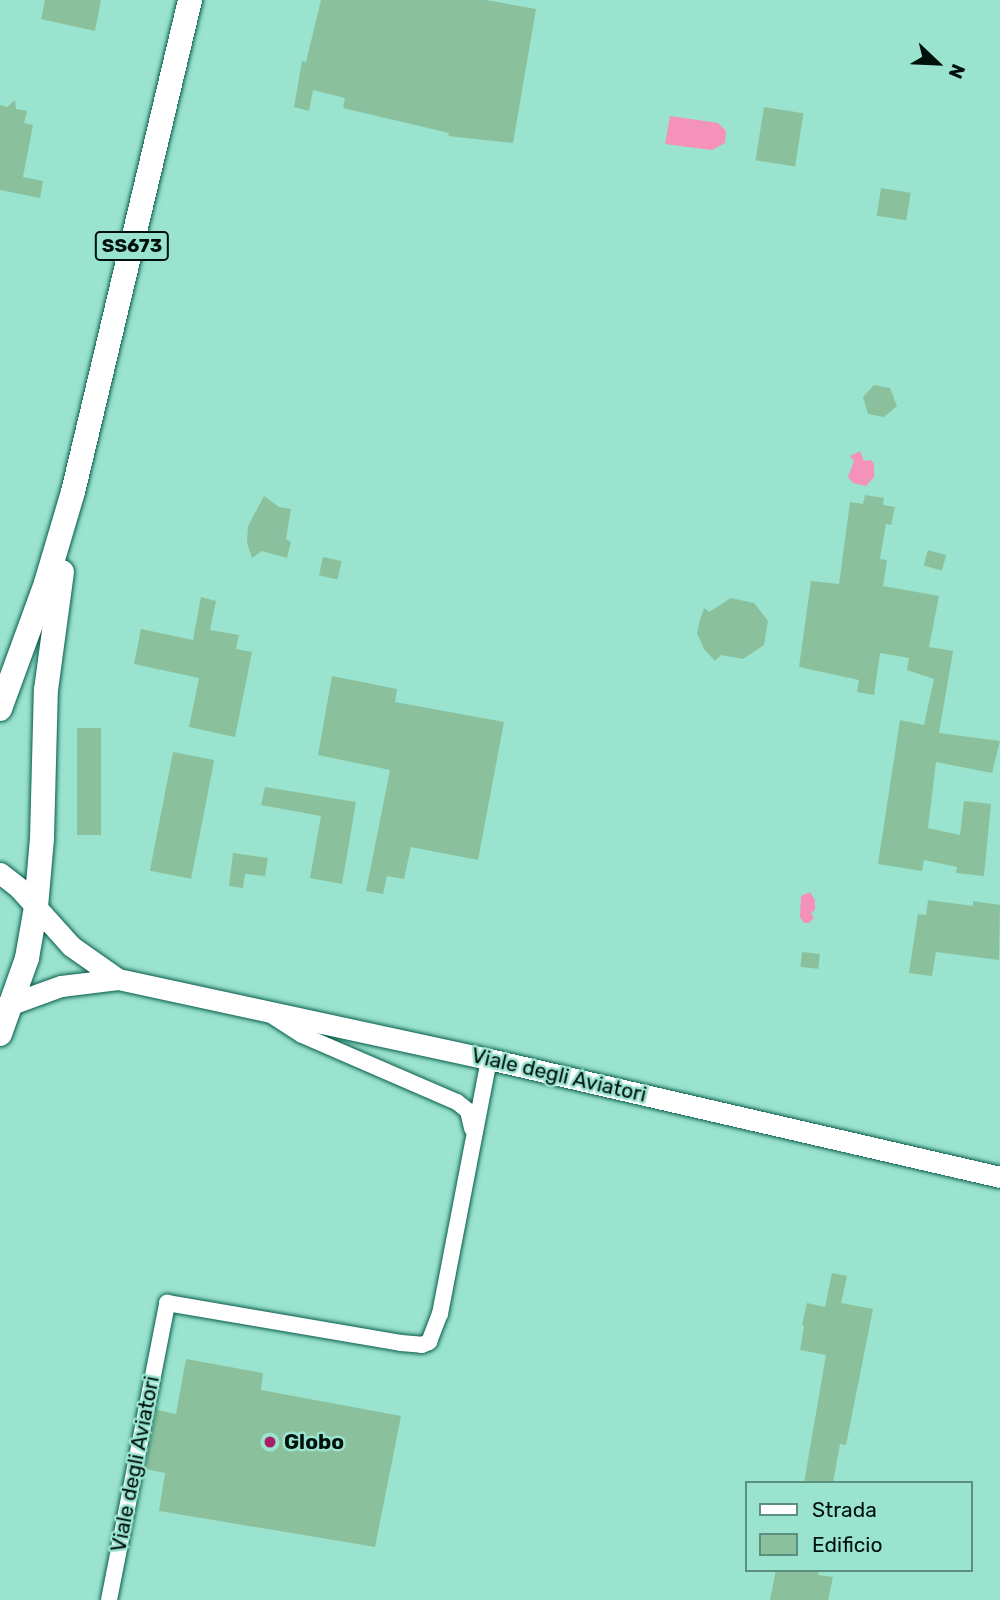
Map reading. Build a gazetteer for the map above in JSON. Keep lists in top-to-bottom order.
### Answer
{
  "streets": {
    "main road": ["SS673", "Viale degli Aviatori"]
  },
  "crossings": [
    ["SS673", "Viale degli Aviatori"]
  ],
  "places": ["Globo"],
  "legend": ["Strada", "Edificio"],
  "north": "bottom right"
}
